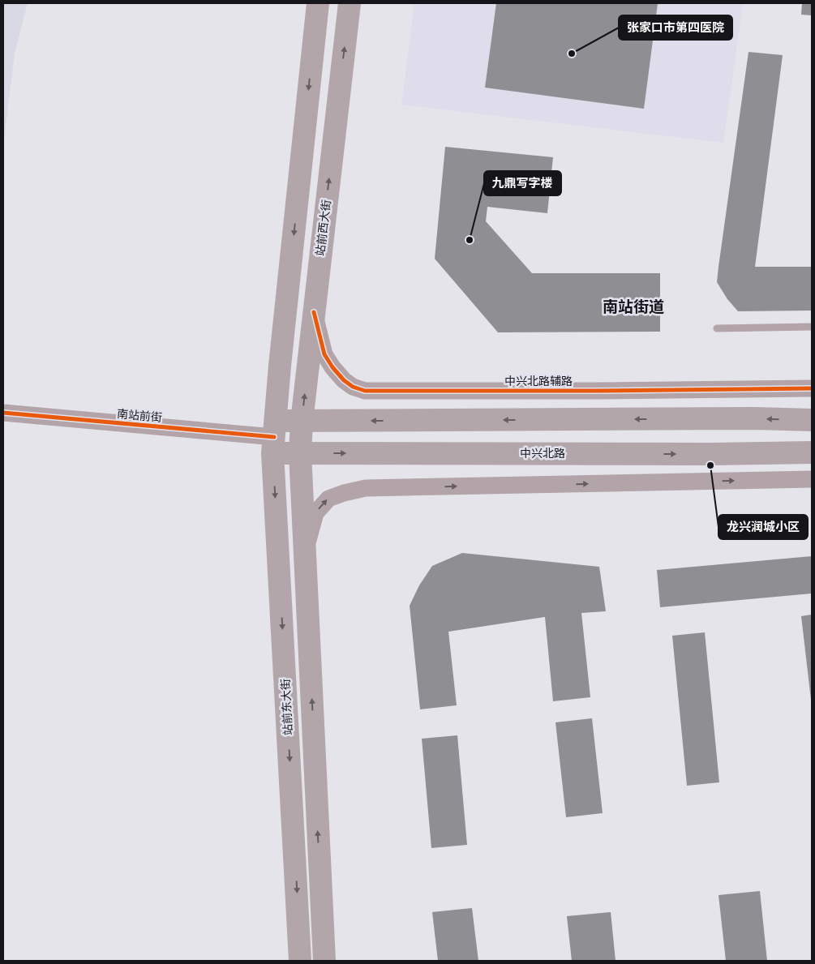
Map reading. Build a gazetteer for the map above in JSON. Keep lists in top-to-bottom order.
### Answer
{
  "streets": {
    "main road": ["站前西大街", "中兴北路", "站前东大街"],
    "street": ["中兴北路辅路", "南站前街"]
  },
  "crossings": [
    ["站前西大街", "中兴北路辅路"],
    ["站前西大街", "中兴北路"],
    ["南站前街", "中兴北路"],
    ["南站前街", "站前东大街"],
    ["中兴北路", "站前东大街"]
  ],
  "districts": ["南站街道"],
  "places": ["张家口市第四医院", "九鼎写字楼", "龙兴润城小区"]
}
